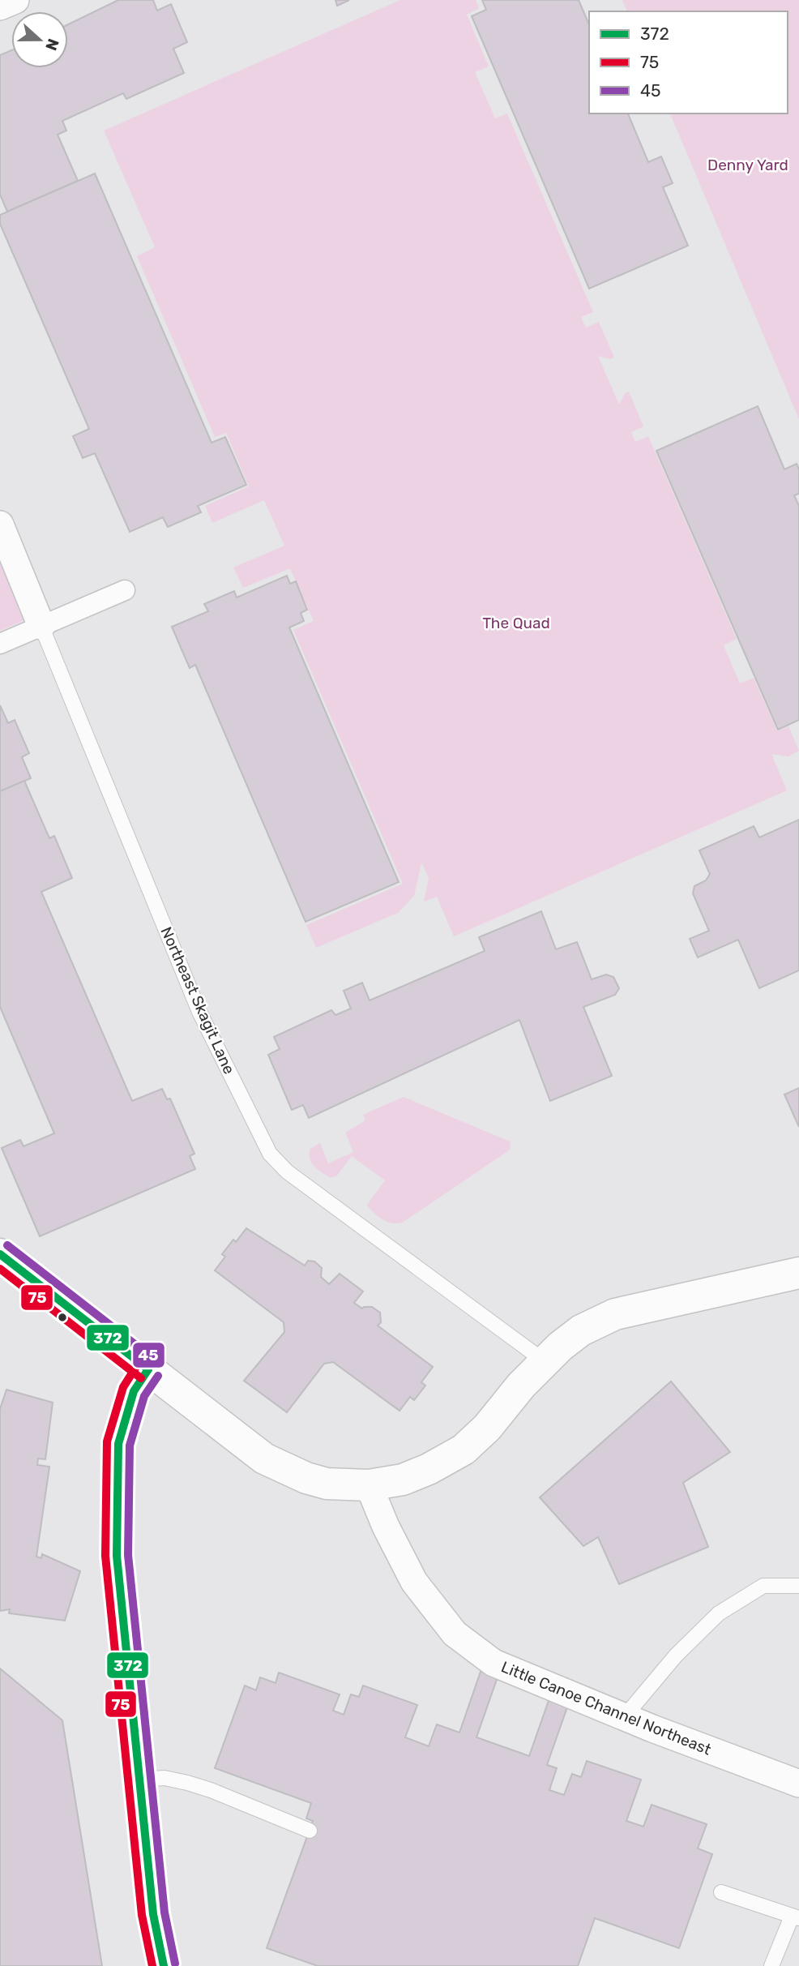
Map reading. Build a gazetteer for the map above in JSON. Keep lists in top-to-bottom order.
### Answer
{
  "streets": {
    "street": ["Northeast Skagit Lane", "Little Canoe Channel Northeast"]
  },
  "parks": ["Denny Yard", "The Quad"],
  "lines": ["transit line 45", "transit line 372", "transit line 75"],
  "legend": ["372", "75", "45"],
  "north": "right"
}
